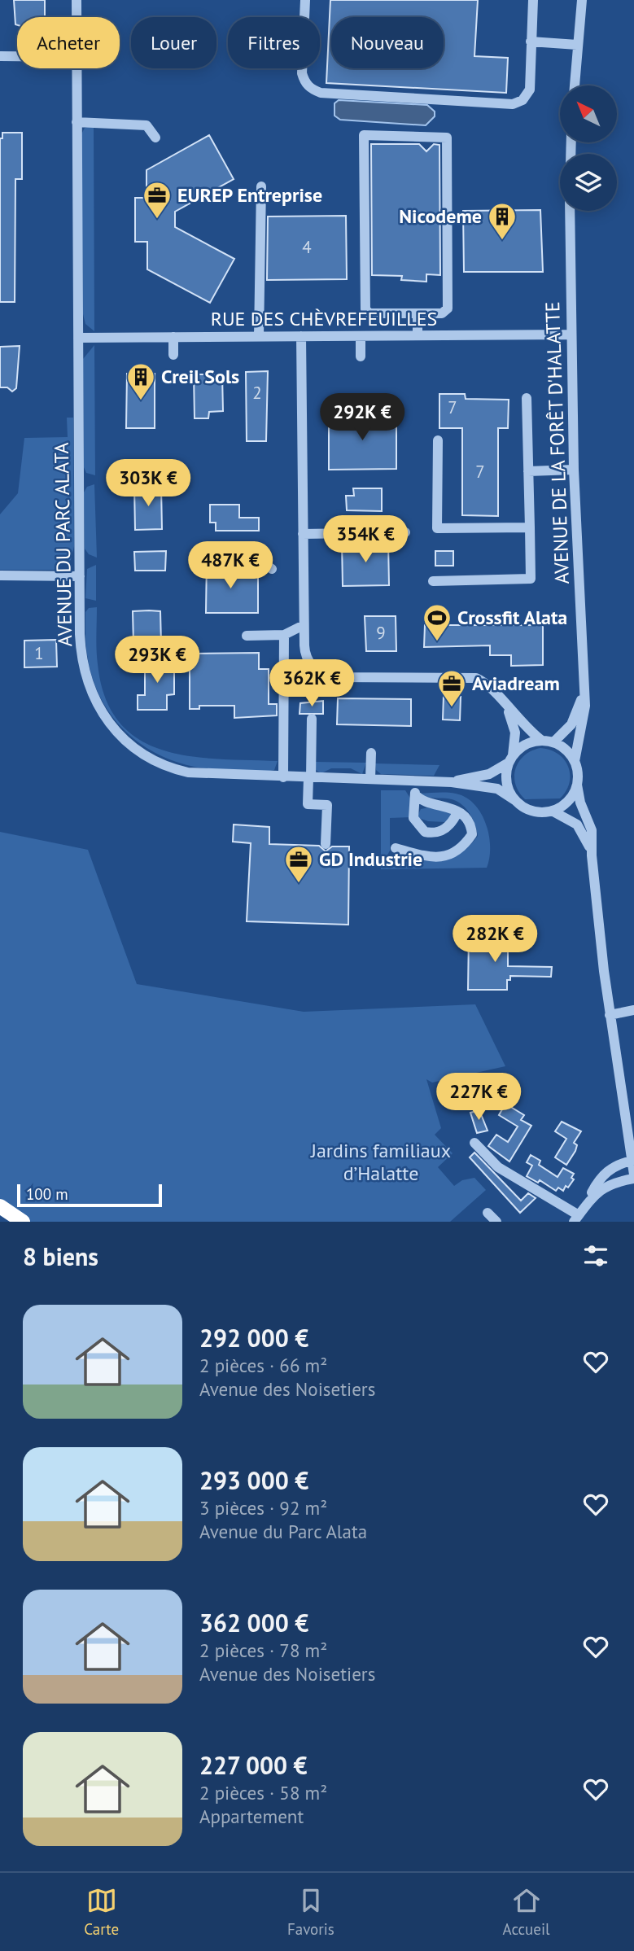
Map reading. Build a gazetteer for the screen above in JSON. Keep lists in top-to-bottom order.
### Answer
{
  "streets": {
    "street": ["RUE DES CHÈVREFEUILLES", "AVENUE DE LA FORÊT D'HALATTE", "AVENUE DU PARC ALATA"]
  },
  "crossings": [
    ["RUE DES CHÈVREFEUILLES", "AVENUE DE LA FORÊT D'HALATTE"],
    ["RUE DES CHÈVREFEUILLES", "AVENUE DU PARC ALATA"],
    ["AVENUE DE LA FORÊT D'HALATTE", "AVENUE DU PARC ALATA"]
  ],
  "parks": ["Jardins familiaux d’Halatte"],
  "places": {
    "office": ["EUREP Entreprise", "Aviadream", "GD Industrie"],
    "building": ["Nicodeme", "Creil Sols"],
    "sports": ["Crossfit Alata"]
  },
  "house_numbers": [
    "4",
    "2",
    "7",
    "7",
    "9",
    "1"
  ],
  "scale_bar": "100 m",
  "north": "top left",
  "page": {
    "chip": [
      "Acheter",
      "Louer",
      "Filtres",
      "Nouveau"
    ],
    "price": [
      "292K €",
      "303K €",
      "354K €",
      "487K €",
      "293K €",
      "362K €",
      "282K €",
      "227K €"
    ],
    "scale": "100 m",
    "heading": "8 biens",
    "list": [
      {
        "name": "292 000 €",
        "note": "2 pièces · 66 m² · Avenue des Noisetiers"
      },
      {
        "name": "293 000 €",
        "note": "3 pièces · 92 m² · Avenue du Parc Alata"
      },
      {
        "name": "362 000 €",
        "note": "2 pièces · 78 m² · Avenue des Noisetiers"
      },
      {
        "name": "227 000 €",
        "note": "2 pièces · 58 m² · Appartement"
      }
    ],
    "tabs": ["Carte", "Favoris", "Accueil"]
  }
}
